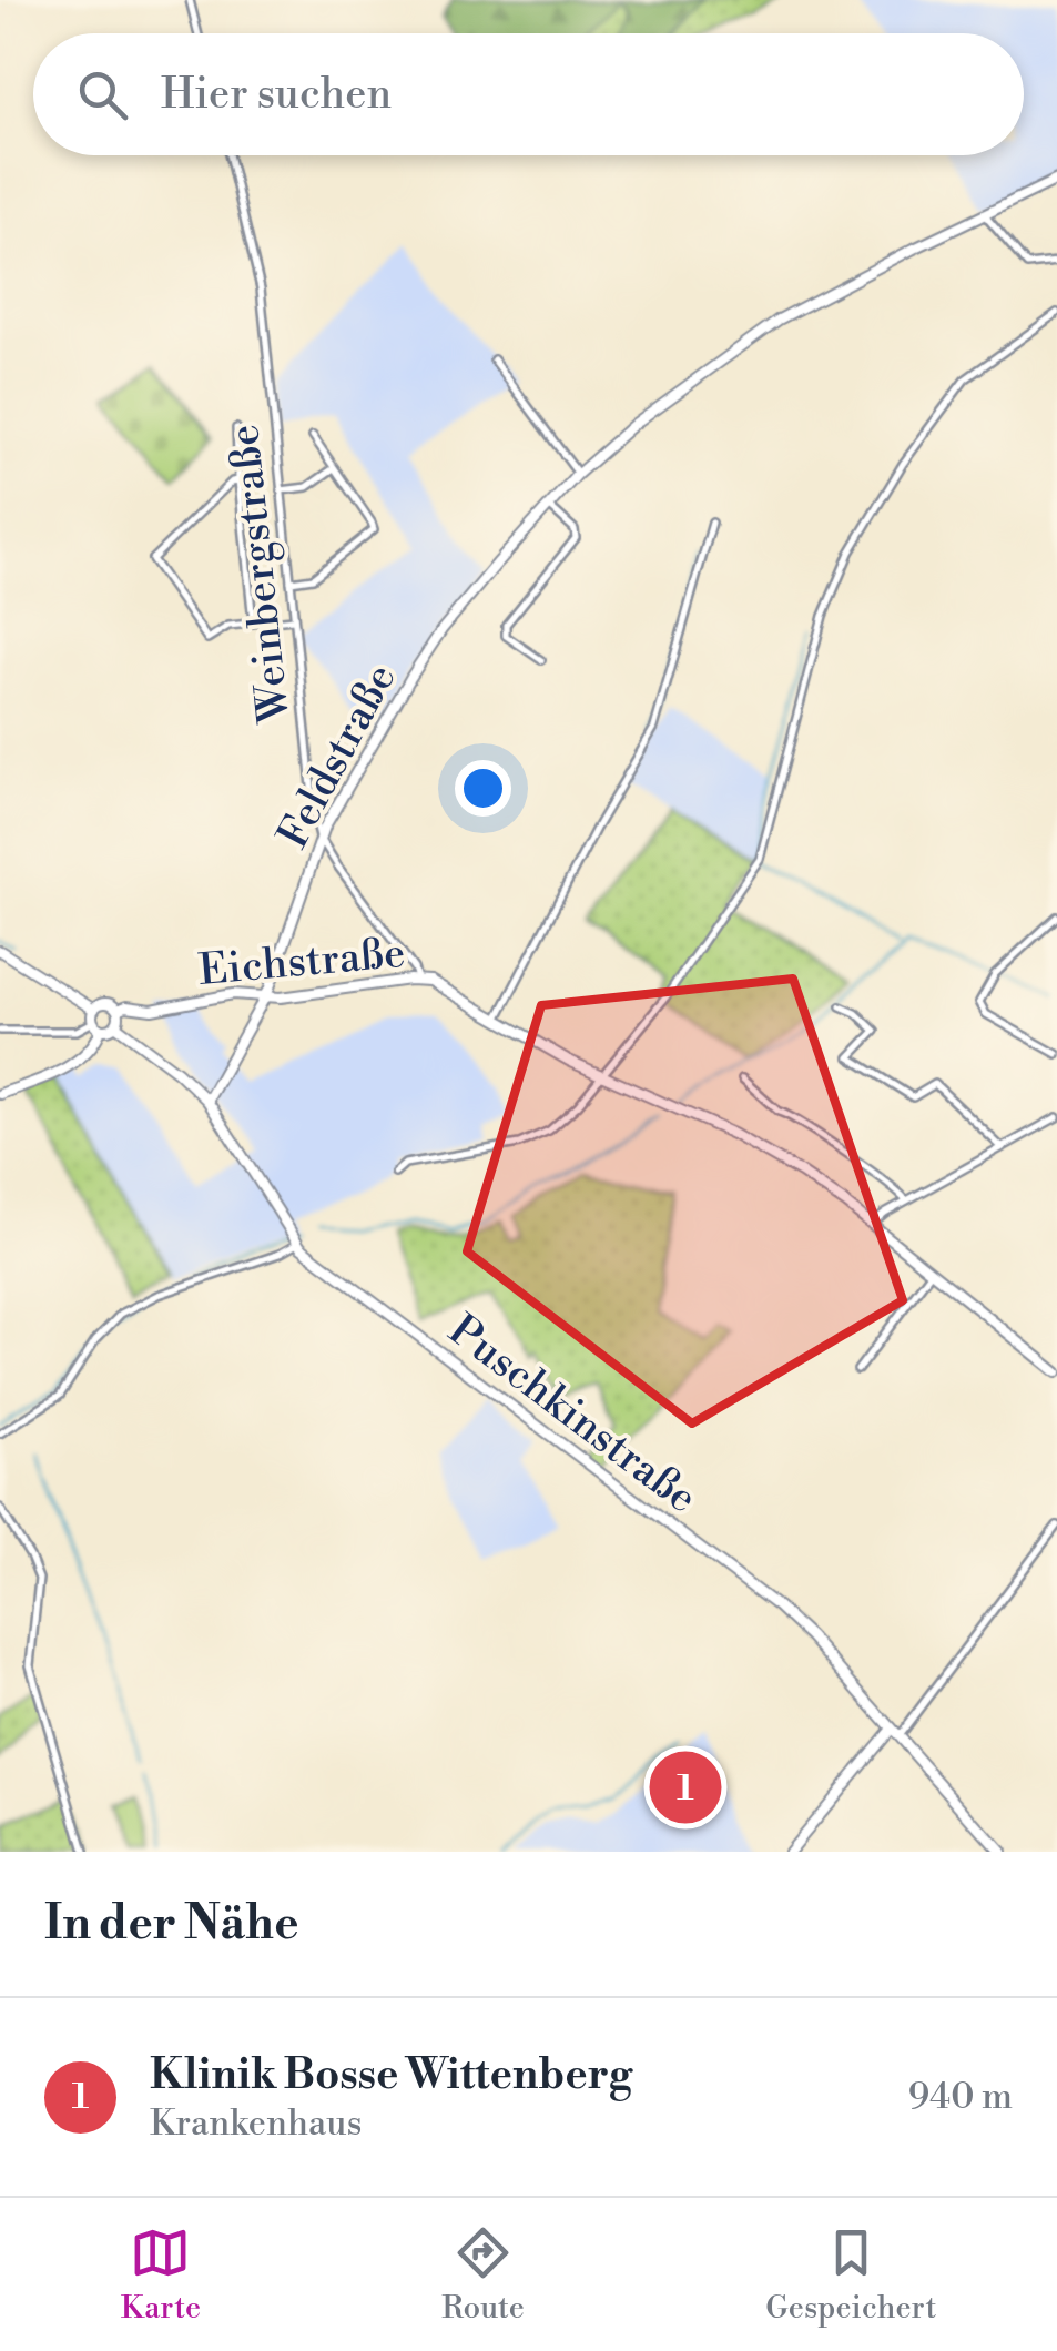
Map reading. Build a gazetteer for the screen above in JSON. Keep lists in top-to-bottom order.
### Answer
{
  "streets": {
    "street": [
      "Weinbergstraße",
      "Feldstraße",
      "Eichstraße",
      "Puschkinstraße"
    ]
  },
  "crossings": [
    ["Weinbergstraße", "Feldstraße"],
    ["Weinbergstraße", "Eichstraße"],
    ["Feldstraße", "Eichstraße"],
    ["Feldstraße", "Puschkinstraße"]
  ],
  "page": {
    "search": "Hier suchen",
    "pins": "1",
    "heading": "In der Nähe",
    "list": [
      {
        "mark": "1",
        "name": "Klinik Bosse Wittenberg",
        "note": "Krankenhaus",
        "value": "940 m"
      }
    ],
    "nav": ["Karte", "Route", "Gespeichert"]
  }
}
